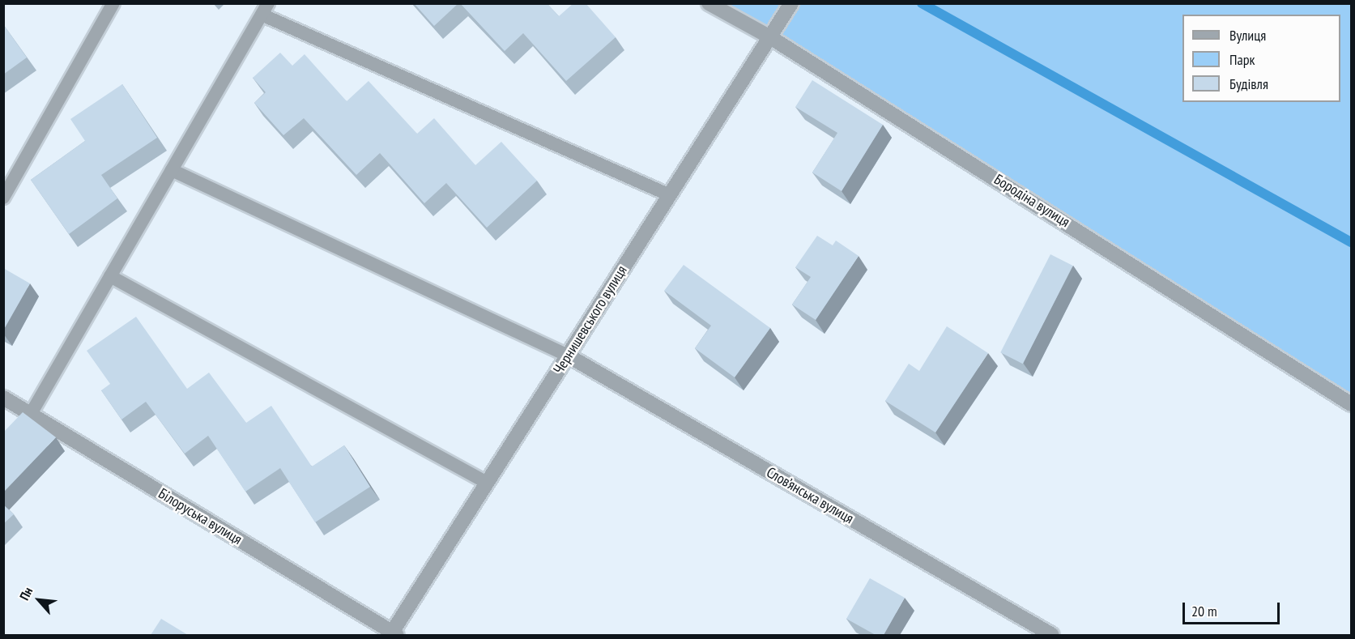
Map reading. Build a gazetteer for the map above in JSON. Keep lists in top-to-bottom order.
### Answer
{
  "streets": {
    "street": [
      "Бородіна вулиця",
      "Чернишевського вулиця",
      "Слов’янська вулиця",
      "Білоруська вулиця"
    ]
  },
  "crossings": [
    ["Бородіна вулиця", "Чернишевського вулиця"],
    ["Чернишевського вулиця", "Слов’янська вулиця"],
    ["Чернишевського вулиця", "Білоруська вулиця"]
  ],
  "legend": ["Вулиця", "Парк", "Будівля"],
  "scale_bar": "20 m",
  "north": "top left"
}
